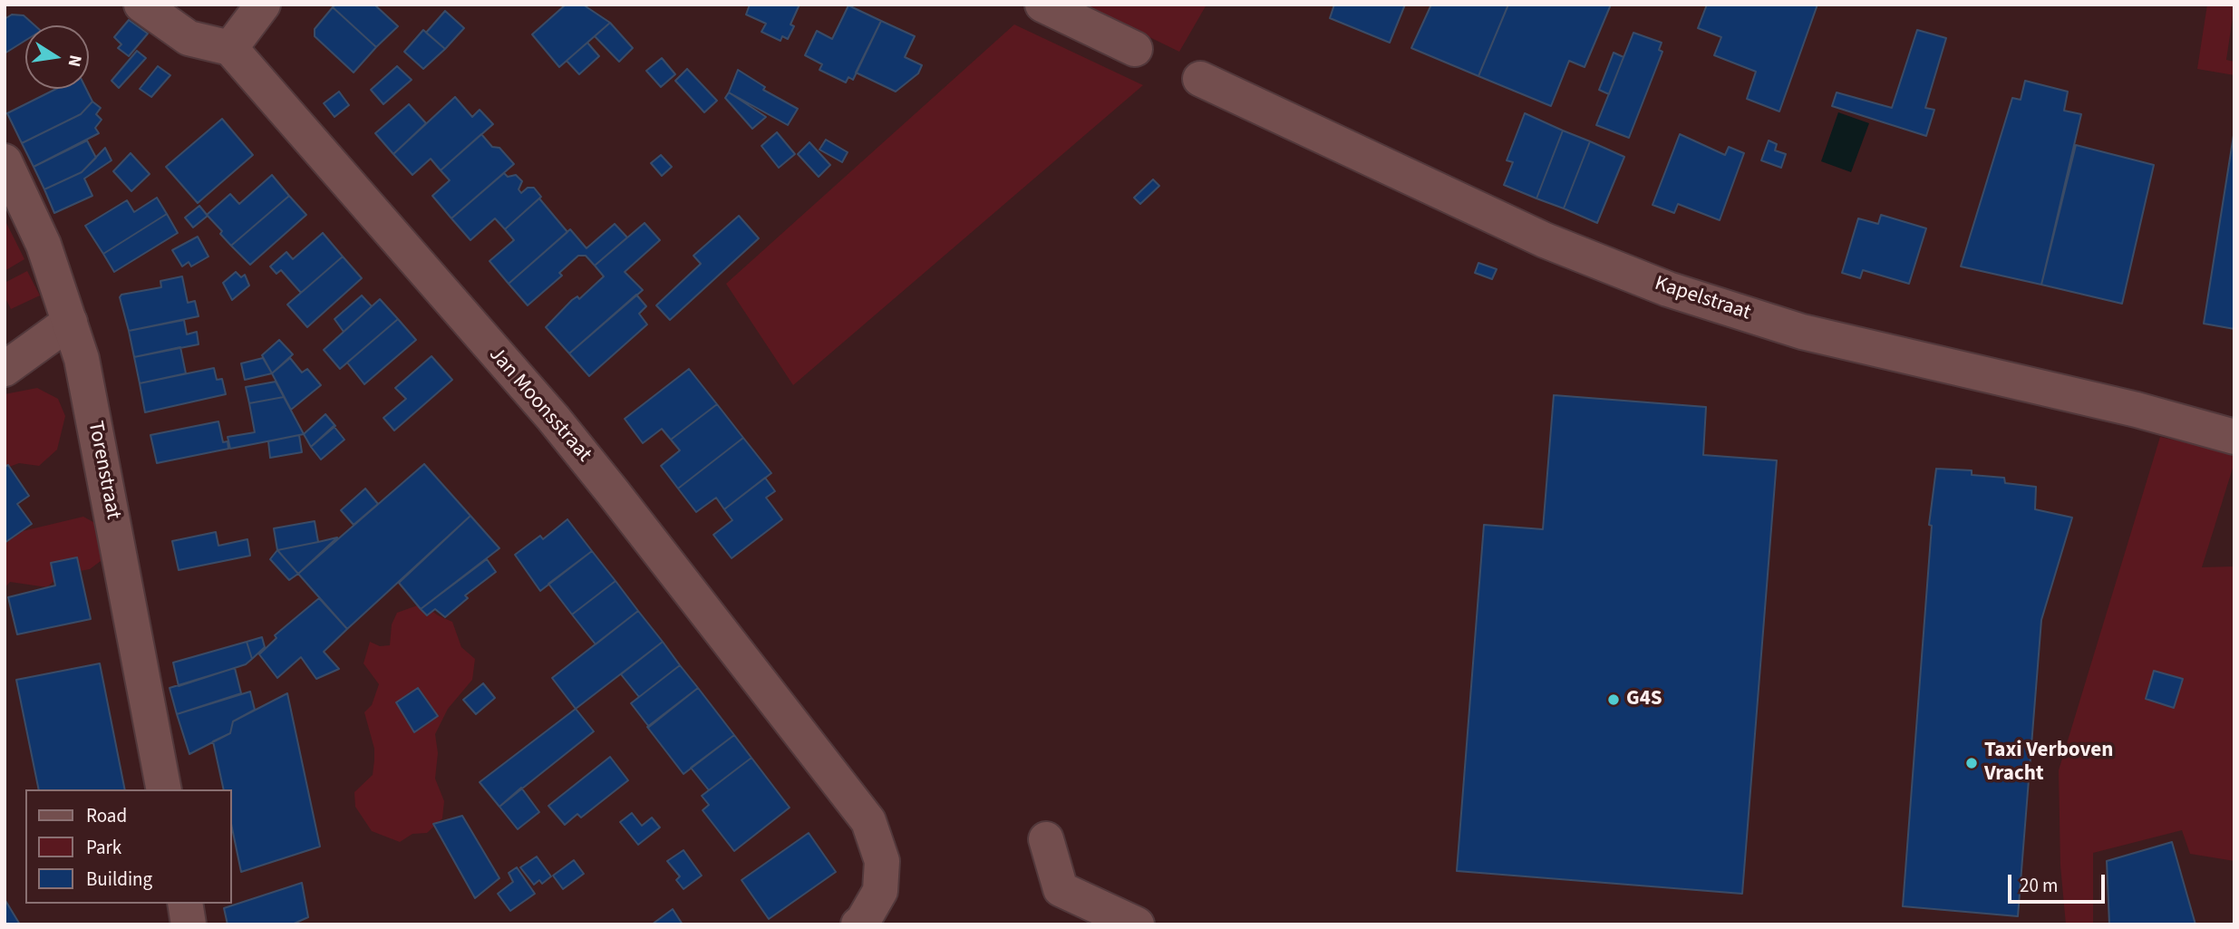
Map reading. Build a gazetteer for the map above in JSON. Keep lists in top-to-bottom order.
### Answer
{
  "streets": {
    "street": ["Kapelstraat", "Jan Moonsstraat", "Torenstraat"]
  },
  "places": ["G4S", "Taxi Verboven Vracht"],
  "legend": ["Road", "Park", "Building"],
  "scale_bar": "20 m",
  "north": "right"
}
